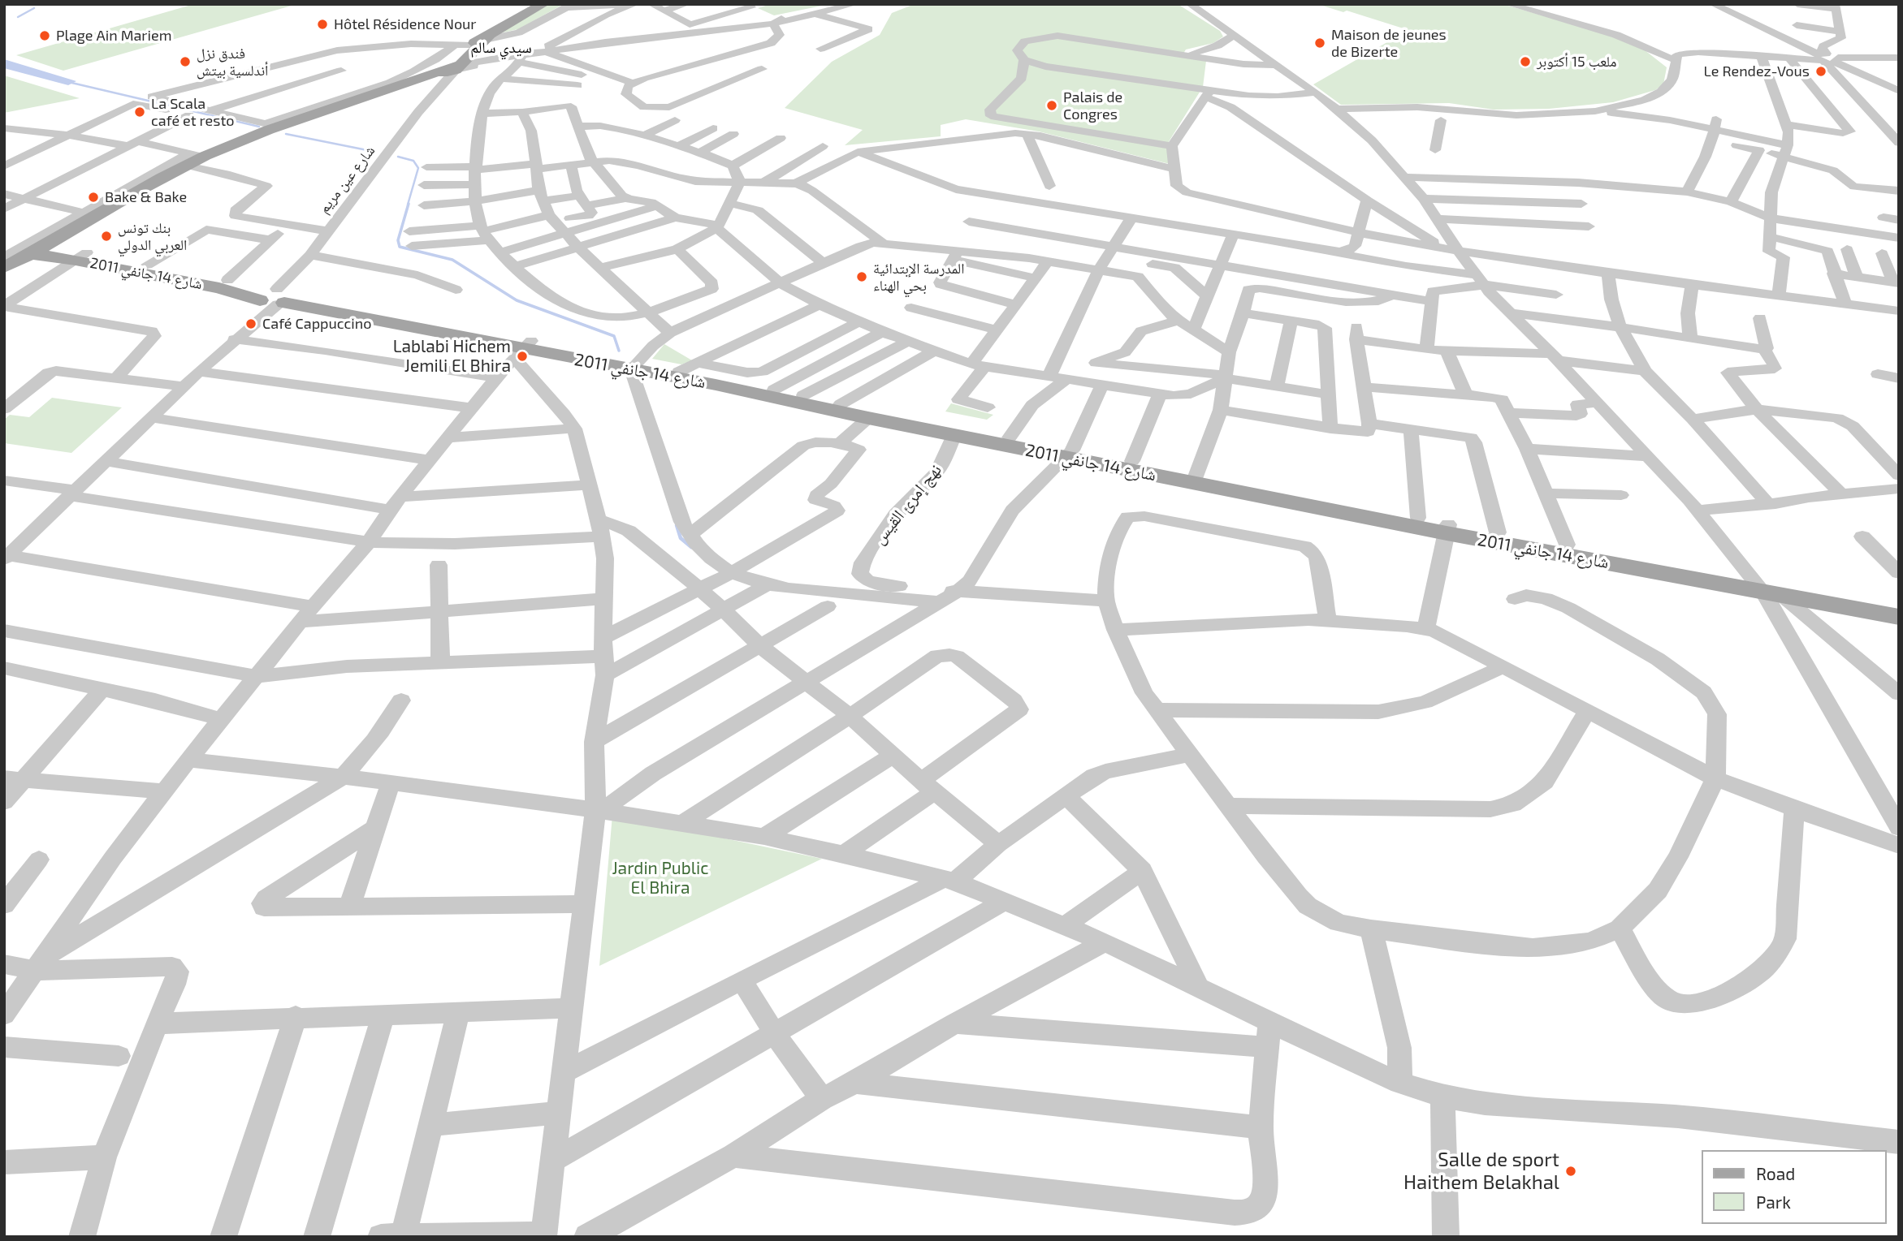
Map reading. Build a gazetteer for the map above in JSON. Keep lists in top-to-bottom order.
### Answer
{
  "streets": {
    "main road": ["شارع 14 جانفي 2011"],
    "street": ["شارع عين مريم", "نهج إمرئ القيس"]
  },
  "crossings": [
    ["شارع عين مريم", "شارع 14 جانفي 2011"],
    ["شارع 14 جانفي 2011", "نهج إمرئ القيس"]
  ],
  "districts": ["سيدي سالم"],
  "parks": ["Jardin Public El Bhira"],
  "places": [
    "Hôtel Résidence Nour",
    "Plage Ain Mariem",
    "Maison de jeunes de Bizerte",
    "فندق نزل أندلسية بيتش",
    "ملعب 15 أكتوبر",
    "Le Rendez-Vous",
    "Palais de Congres",
    "La Scala café et resto",
    "Bake & Bake",
    "بنك تونس العربي الدولي",
    "المدرسة الإبتدائية بحي الهناء",
    "Café Cappuccino",
    "Lablabi Hichem Jemili El Bhira",
    "Salle de sport Haithem Belakhal"
  ],
  "legend": ["Road", "Park"]
}
